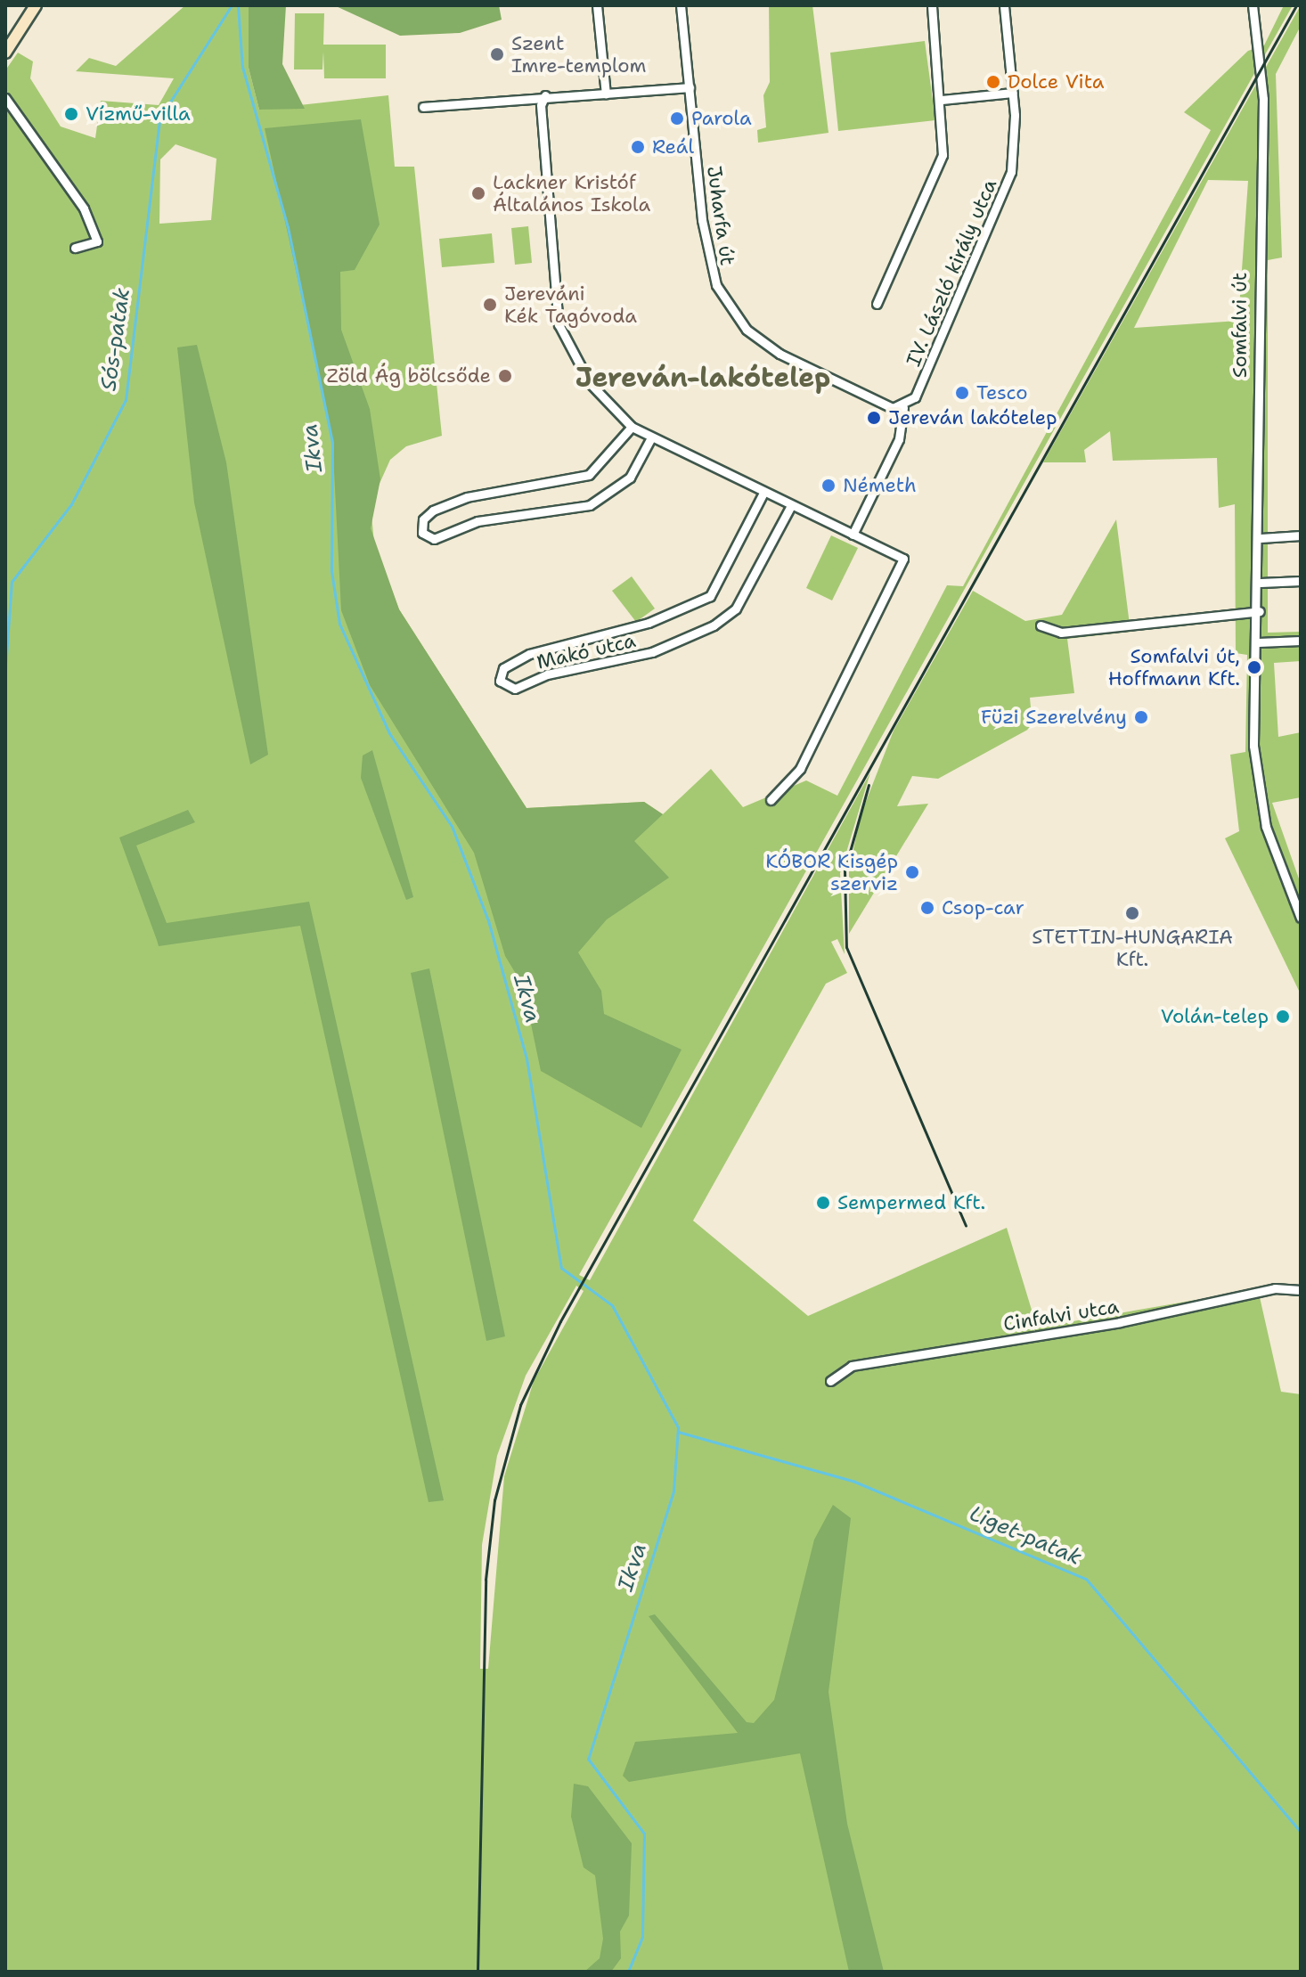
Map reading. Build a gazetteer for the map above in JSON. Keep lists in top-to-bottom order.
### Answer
{
  "streets": {
    "street": [
      "Juharfa út",
      "IV. László király utca",
      "Somfalvi út",
      "Makó utca",
      "Cinfalvi utca"
    ]
  },
  "crossings": [
    ["Juharfa út", "IV. László király utca"]
  ],
  "districts": ["Jereván-lakótelep"],
  "water": ["Sós-patak", "Ikva", "Liget-patak"],
  "places": [
    "Szent Imre-templom",
    "Dolce Vita",
    "Vízmű-villa",
    "Parola",
    "Reál",
    "Lackner Kristóf Általános Iskola",
    "Jereváni Kék Tagóvoda",
    "Zöld Ág bölcsőde",
    "Tesco",
    "Jereván lakótelep",
    "Németh",
    "Somfalvi út, Hoffmann Kft.",
    "Füzi Szerelvény",
    "KÓBOR Kisgép szerviz",
    "Csop-car",
    "STETTIN-HUNGARIA Kft.",
    "Volán-telep",
    "Sempermed Kft."
  ]
}
